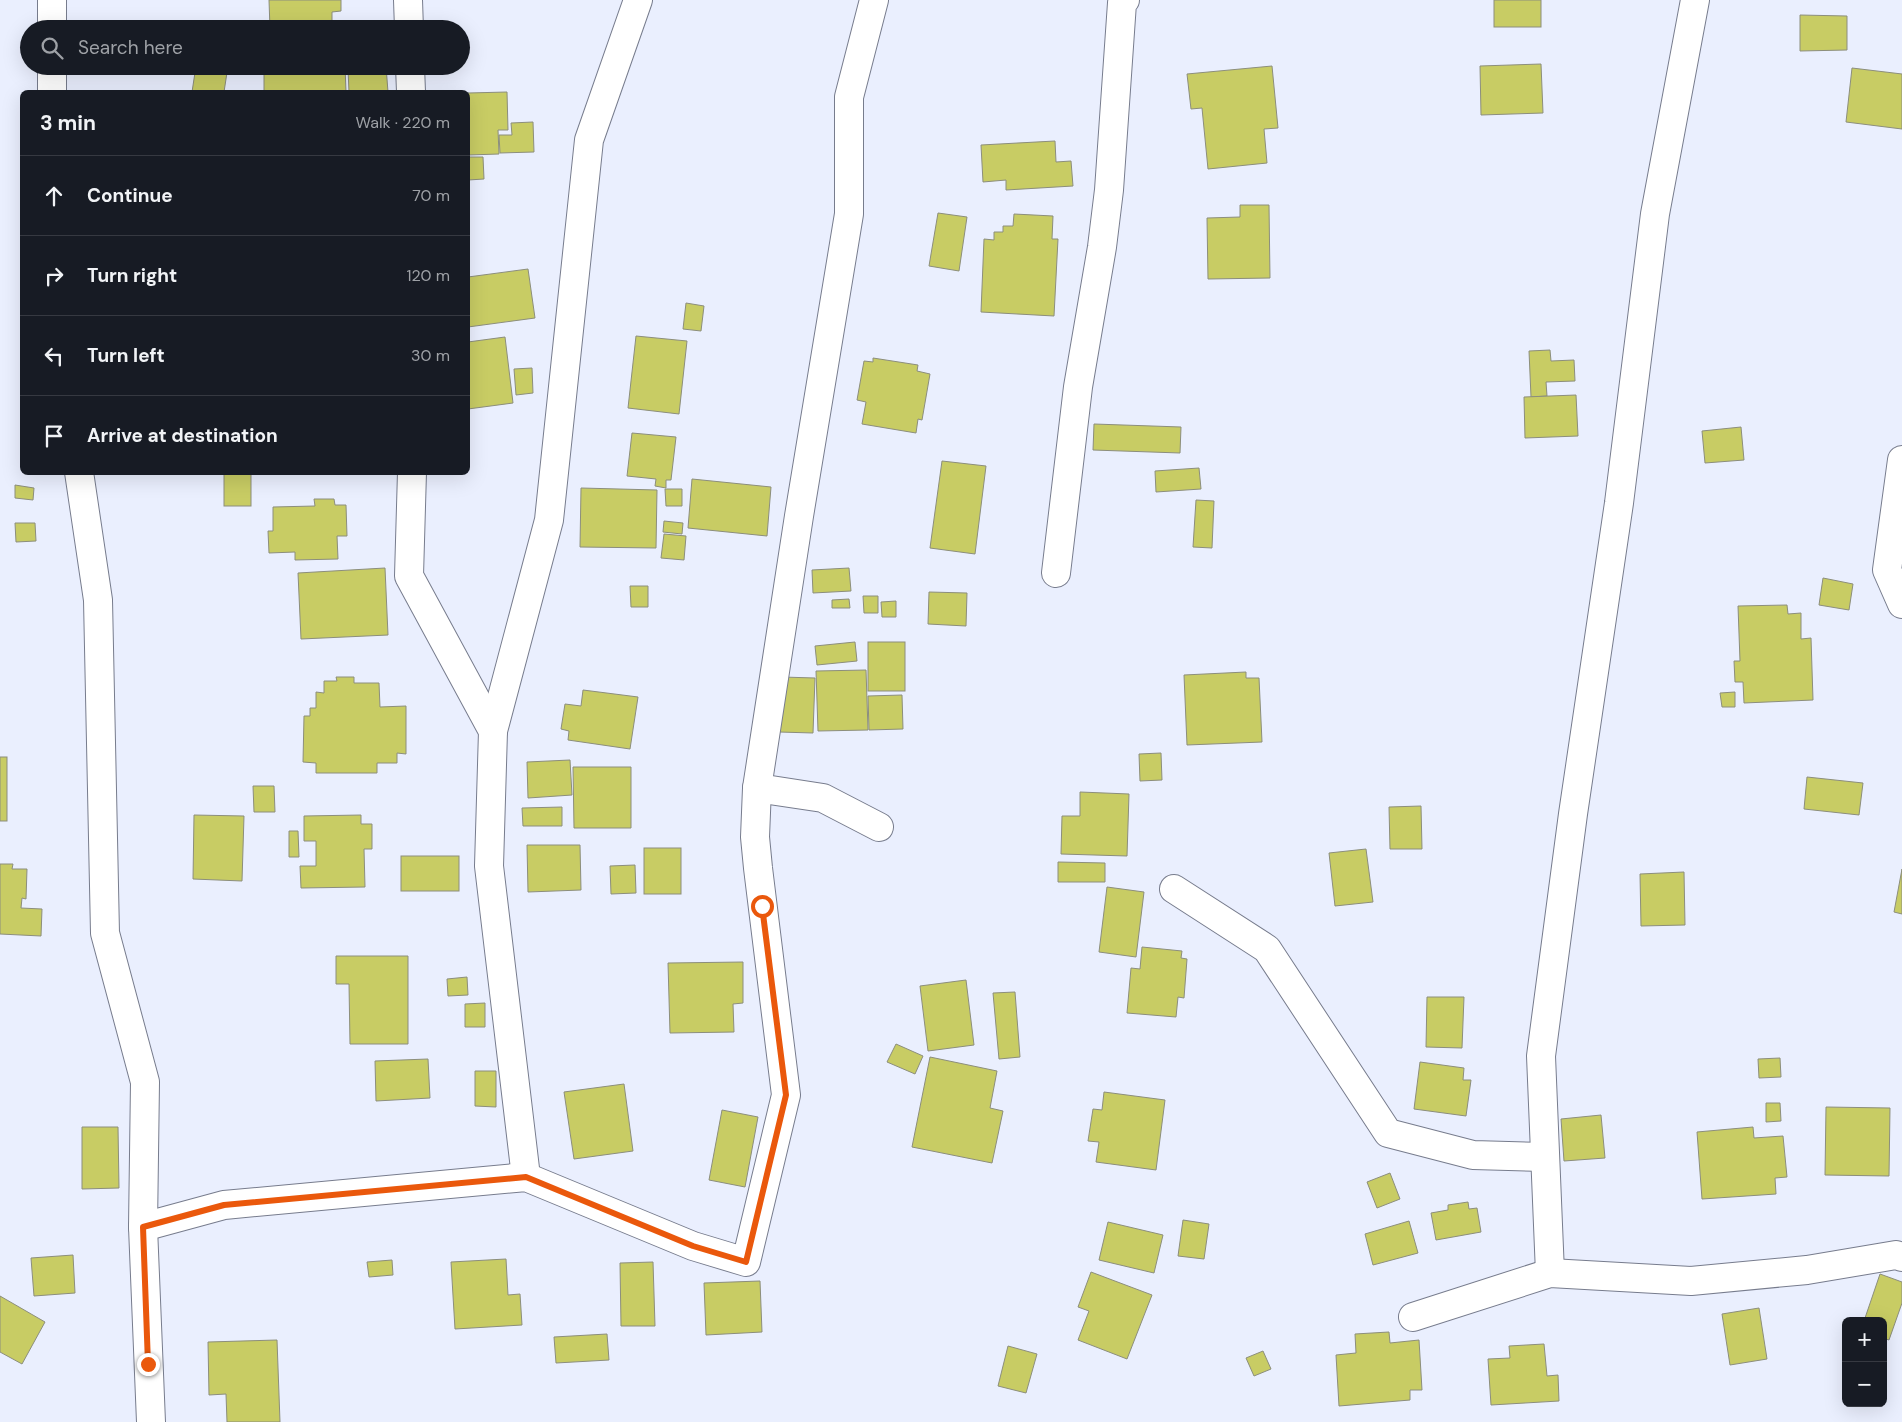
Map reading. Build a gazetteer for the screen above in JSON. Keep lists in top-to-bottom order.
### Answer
{
  "page": {
    "search": "Search here",
    "heading": ["3 min", "Walk · 220 m"],
    "list": [
      ["Continue", "70 m"],
      ["Turn right", "120 m"],
      ["Turn left", "30 m"],
      "Arrive at destination"
    ],
    "map_buttons": ["+", "−"]
  }
}
